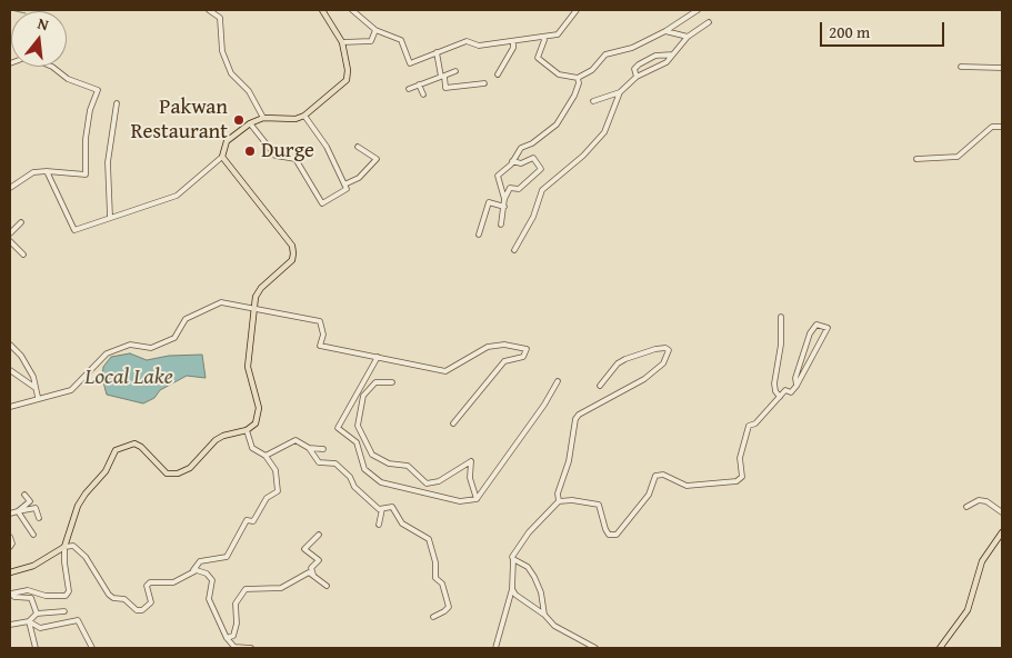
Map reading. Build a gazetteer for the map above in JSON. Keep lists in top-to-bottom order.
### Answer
{
  "water": ["Local Lake"],
  "places": ["Pakwan Restaurant", "Durge"],
  "scale_bar": "200 m",
  "north": "top"
}
